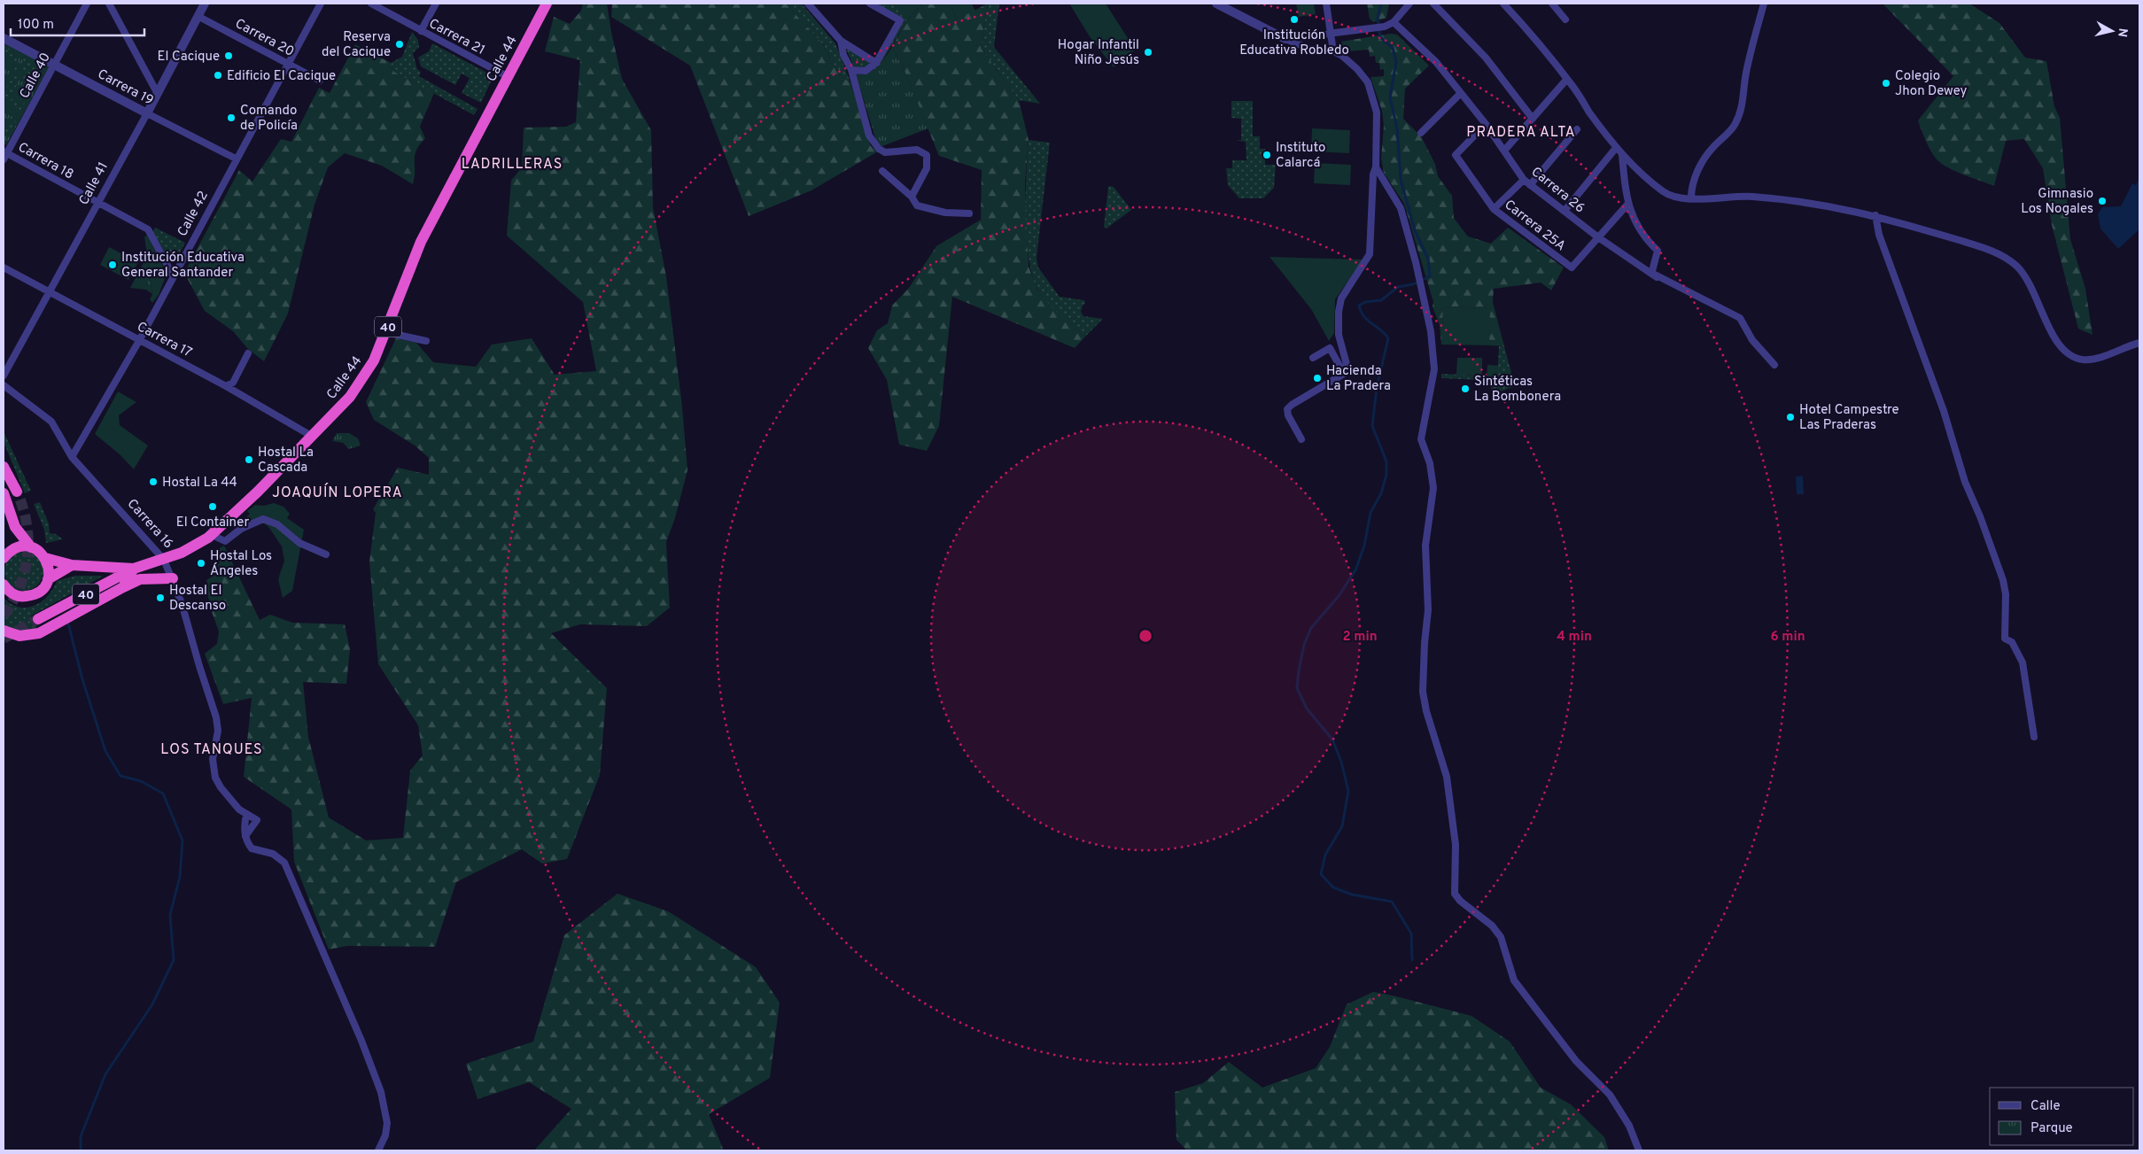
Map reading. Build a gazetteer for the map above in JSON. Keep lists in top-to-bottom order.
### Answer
{
  "streets": {
    "highway": ["Calle 44", "40"],
    "street": [
      "Carrera 21",
      "Carrera 20",
      "Calle 40",
      "Carrera 19",
      "Carrera 18",
      "Calle 41",
      "Carrera 26",
      "Calle 42",
      "Carrera 25A",
      "Carrera 17",
      "Carrera 16"
    ]
  },
  "crossings": [
    ["Carrera 21", "Calle 44"],
    ["Carrera 20", "Calle 41"],
    ["Carrera 20", "Calle 42"],
    ["Calle 44", "40"],
    ["Calle 44", "Carrera 17"],
    ["Calle 44", "Carrera 16"],
    ["Calle 40", "Carrera 19"],
    ["Calle 40", "Carrera 18"],
    ["Carrera 19", "Calle 41"],
    ["Carrera 19", "Calle 42"],
    ["Carrera 18", "Calle 41"],
    ["Carrera 18", "Calle 42"],
    ["Calle 41", "Carrera 17"],
    ["Carrera 26", "Carrera 25A"],
    ["Calle 42", "Carrera 17"],
    ["Calle 42", "Carrera 16"]
  ],
  "districts": [
    "PRADERA ALTA",
    "LADRILLERAS",
    "JOAQUÍN LOPERA",
    "LOS TANQUES"
  ],
  "places": [
    "Institución Educativa Robledo",
    "Reserva del Cacique",
    "Hogar Infantil Niño Jesús",
    "El Cacique",
    "Edificio El Cacique",
    "Colegio Jhon Dewey",
    "Comando de Policía",
    "Instituto Calarcá",
    "Gimnasio Los Nogales",
    "Institución Educativa General Santander",
    "Hacienda La Pradera",
    "Sintéticas La Bombonera",
    "Hotel Campestre Las Praderas",
    "Hostal La Cascada",
    "Hostal La 44",
    "El Container",
    "Hostal Los Ángeles",
    "Hostal El Descanso"
  ],
  "legend": ["Calle", "Parque"],
  "scale_bar": "100 m",
  "north": "right",
  "rings": ["2 min", "4 min", "6 min"]
}
